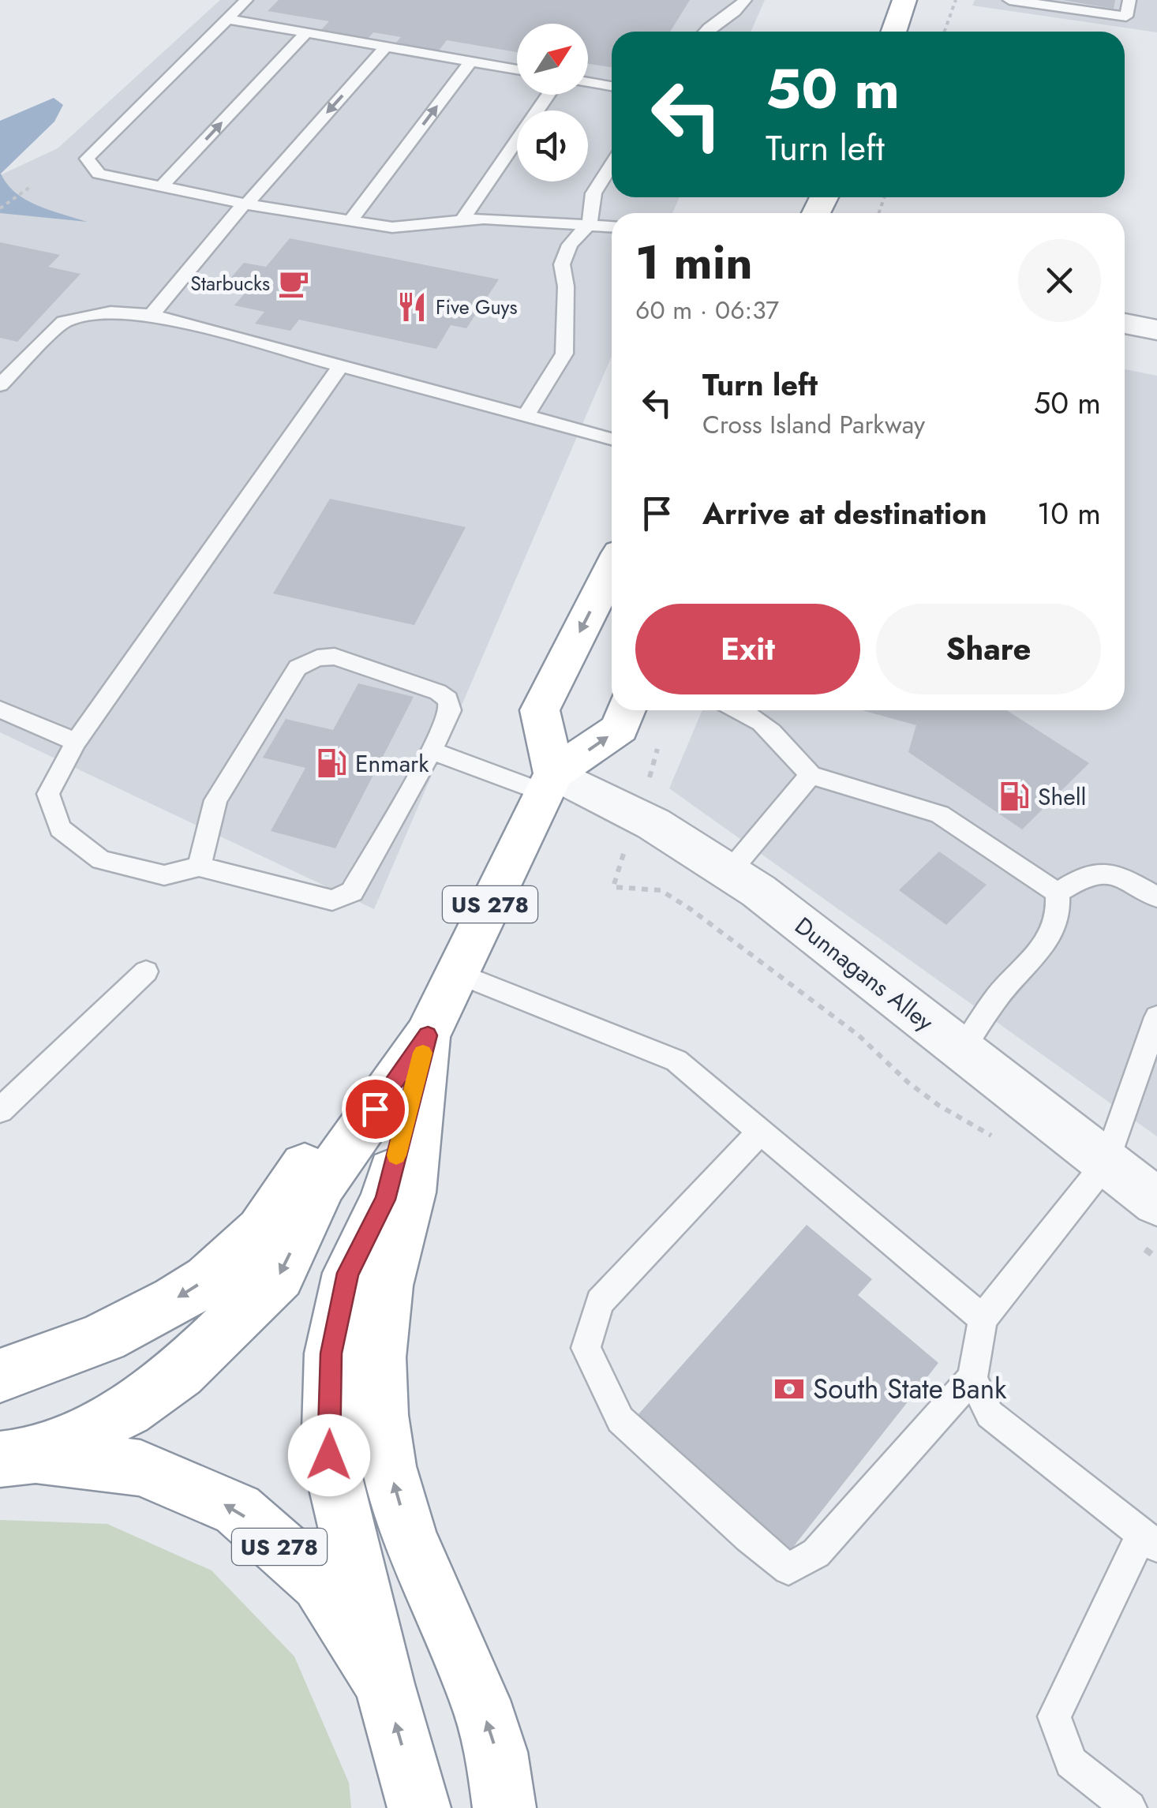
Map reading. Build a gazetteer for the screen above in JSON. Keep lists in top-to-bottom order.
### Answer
{
  "streets": {
    "highway": ["US 278"],
    "street": ["Dunnagans Alley"]
  },
  "crossings": [
    ["US 278", "Dunnagans Alley"]
  ],
  "places": {
    "cafe": ["Starbucks"],
    "restaurant": ["Five Guys"],
    "fuel station": ["Enmark", "Shell"],
    "bank": ["South State Bank"]
  },
  "north": "top right",
  "page": {
    "turn": ["50 m", "Turn left"],
    "heading": ["1 min", "60 m · 06:37"],
    "list": [
      {
        "name": "Turn left",
        "note": "Cross Island Parkway",
        "value": "50 m"
      },
      {
        "name": "Arrive at destination",
        "value": "10 m"
      }
    ],
    "buttons": ["Exit", "Share"]
  }
}
